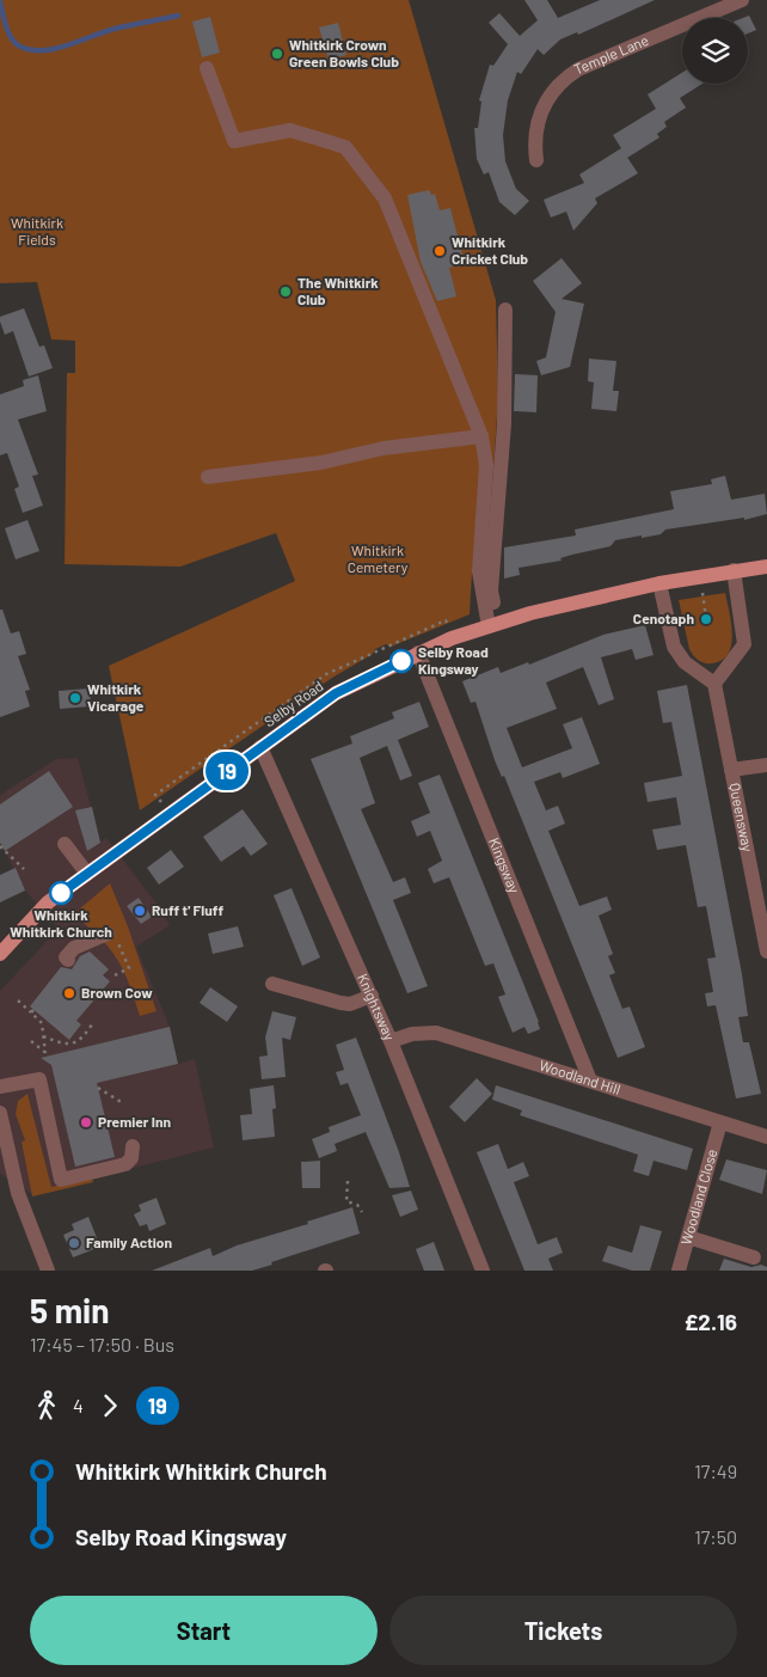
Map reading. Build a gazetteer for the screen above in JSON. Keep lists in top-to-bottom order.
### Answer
{
  "streets": {
    "main road": ["Selby Road"],
    "street": [
      "Temple Lane",
      "Queensway",
      "Kingsway",
      "Knightsway",
      "Woodland Hill",
      "Woodland Close"
    ]
  },
  "crossings": [
    ["Selby Road", "Kingsway"],
    ["Selby Road", "Knightsway"],
    ["Kingsway", "Woodland Hill"],
    ["Knightsway", "Woodland Hill"],
    ["Woodland Hill", "Woodland Close"]
  ],
  "parks": ["Whitkirk Fields", "Whitkirk Cemetery"],
  "places": [
    "Whitkirk Crown Green Bowls Club",
    "Whitkirk Cricket Club",
    "The Whitkirk Club",
    "Cenotaph",
    "Selby Road Kingsway",
    "Whitkirk Vicarage",
    "Whitkirk Whitkirk Church",
    "Ruff t' Fluff",
    "Brown Cow",
    "Premier Inn",
    "Family Action"
  ],
  "lines": ["bus line 19"],
  "page": {
    "on_map": "19",
    "heading": ["5 min", "17:45 – 17:50 · Bus", "£2.16"],
    "legs": ["4", "19"],
    "list": [
      {
        "name": "Whitkirk Whitkirk Church",
        "value": "17:49"
      },
      {
        "name": "Selby Road Kingsway",
        "value": "17:50"
      }
    ],
    "buttons": ["Start", "Tickets"]
  }
}
